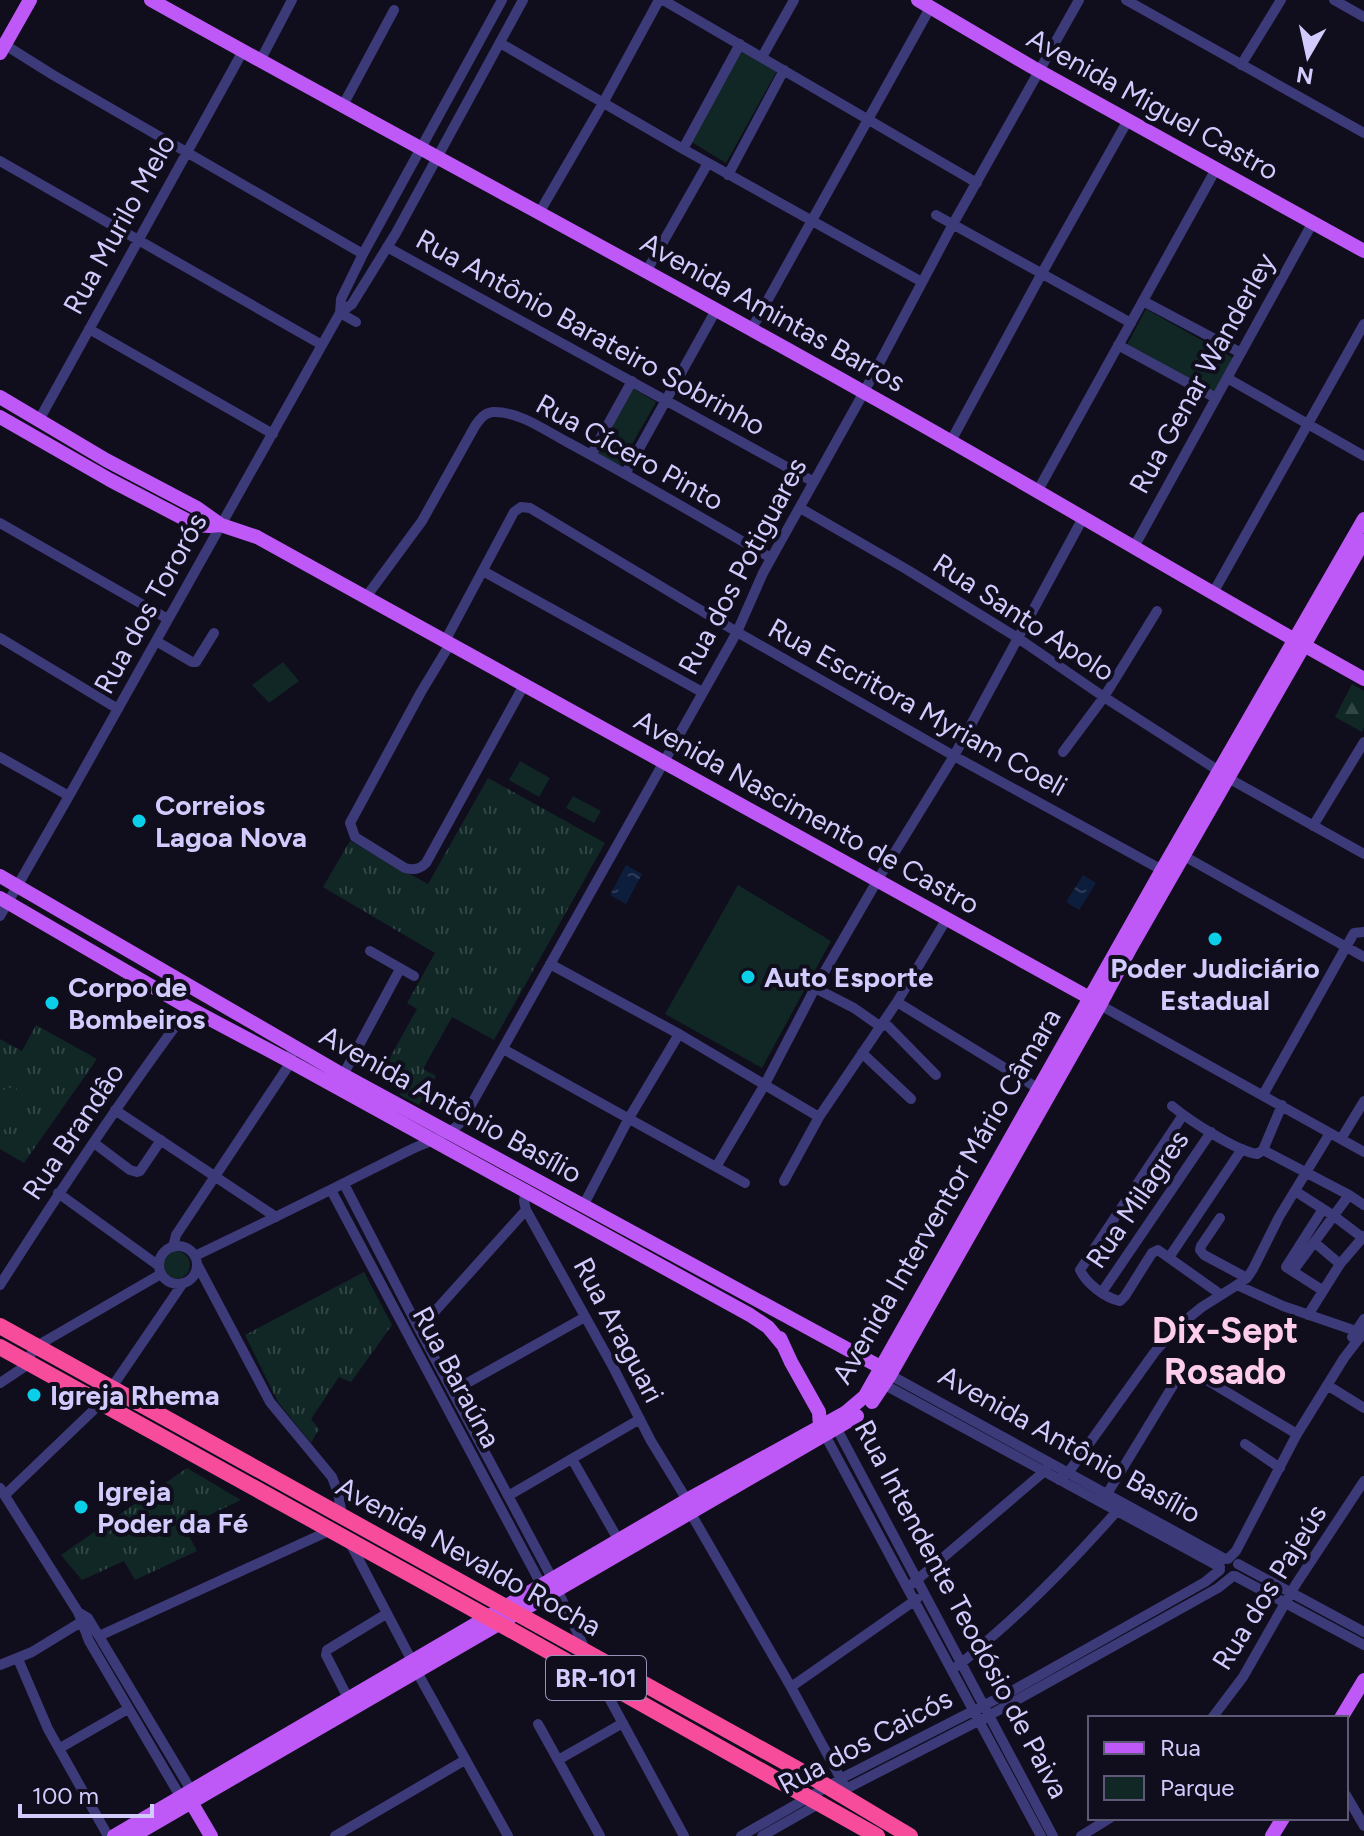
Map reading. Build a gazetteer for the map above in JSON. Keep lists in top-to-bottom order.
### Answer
{
  "streets": {
    "highway": ["Avenida Nevaldo Rocha", "BR-101"],
    "main road": [
      "Avenida Miguel Castro",
      "Avenida Amintas Barros",
      "Avenida Nascimento de Castro",
      "Avenida Antônio Basílio",
      "Avenida Interventor Mário Câmara",
      "Rua Intendente Teodósio de Paiva"
    ],
    "street": [
      "Rua Murilo Melo",
      "Rua Antônio Barateiro Sobrinho",
      "Rua Genar Wanderley",
      "Rua Cícero Pinto",
      "Rua dos Potiguares",
      "Rua dos Tororós",
      "Rua Santo Apolo",
      "Rua Escritora Myriam Coeli",
      "Rua Brandâo",
      "Rua Milagres",
      "Rua Araguari",
      "Rua Baraúna",
      "Rua dos Pajeús",
      "Rua dos Caicós"
    ]
  },
  "crossings": [
    ["Avenida Miguel Castro", "Rua Genar Wanderley"],
    ["Avenida Miguel Castro", "Rua dos Potiguares"],
    ["Rua Murilo Melo", "Avenida Amintas Barros"],
    ["Rua Murilo Melo", "Avenida Nascimento de Castro"],
    ["Avenida Amintas Barros", "Rua Genar Wanderley"],
    ["Avenida Amintas Barros", "Rua dos Potiguares"],
    ["Avenida Amintas Barros", "Rua dos Tororós"],
    ["Avenida Amintas Barros", "Avenida Interventor Mário Câmara"],
    ["Rua Antônio Barateiro Sobrinho", "Rua dos Potiguares"],
    ["Rua Antônio Barateiro Sobrinho", "Rua dos Tororós"],
    ["Rua Cícero Pinto", "Rua dos Potiguares"],
    ["Rua Cícero Pinto", "Avenida Nascimento de Castro"],
    ["Rua dos Potiguares", "Rua Santo Apolo"],
    ["Rua dos Potiguares", "Rua Escritora Myriam Coeli"],
    ["Rua dos Potiguares", "Avenida Nascimento de Castro"],
    ["Rua dos Potiguares", "Avenida Antônio Basílio"],
    ["Rua dos Tororós", "Avenida Nascimento de Castro"],
    ["Rua dos Tororós", "Avenida Antônio Basílio"],
    ["Rua Santo Apolo", "Avenida Interventor Mário Câmara"],
    ["Rua Escritora Myriam Coeli", "Avenida Interventor Mário Câmara"],
    ["Avenida Nascimento de Castro", "Avenida Interventor Mário Câmara"],
    ["Avenida Antônio Basílio", "Rua Brandâo"],
    ["Avenida Antônio Basílio", "Avenida Interventor Mário Câmara"],
    ["Avenida Antônio Basílio", "Rua Araguari"],
    ["Avenida Antônio Basílio", "Rua dos Pajeús"],
    ["Avenida Antônio Basílio", "Rua Intendente Teodósio de Paiva"],
    ["Avenida Antônio Basílio", "Rua dos Caicós"],
    ["Avenida Interventor Mário Câmara", "Rua Araguari"],
    ["Avenida Interventor Mário Câmara", "Rua Baraúna"],
    ["Avenida Interventor Mário Câmara", "Avenida Nevaldo Rocha"],
    ["Avenida Interventor Mário Câmara", "Rua Intendente Teodósio de Paiva"],
    ["Rua Araguari", "Avenida Nevaldo Rocha"],
    ["Rua Araguari", "Rua dos Caicós"],
    ["Rua Baraúna", "Avenida Nevaldo Rocha"],
    ["Avenida Nevaldo Rocha", "Rua dos Caicós"],
    ["Rua Intendente Teodósio de Paiva", "Rua dos Caicós"]
  ],
  "districts": ["Dix-Sept Rosado"],
  "places": [
    "Correios Lagoa Nova",
    "Poder Judiciário Estadual",
    "Auto Esporte",
    "Corpo de Bombeiros",
    "Igreja Rhema",
    "Igreja Poder da Fé"
  ],
  "legend": ["Rua", "Parque"],
  "scale_bar": "100 m",
  "north": "bottom"
}
